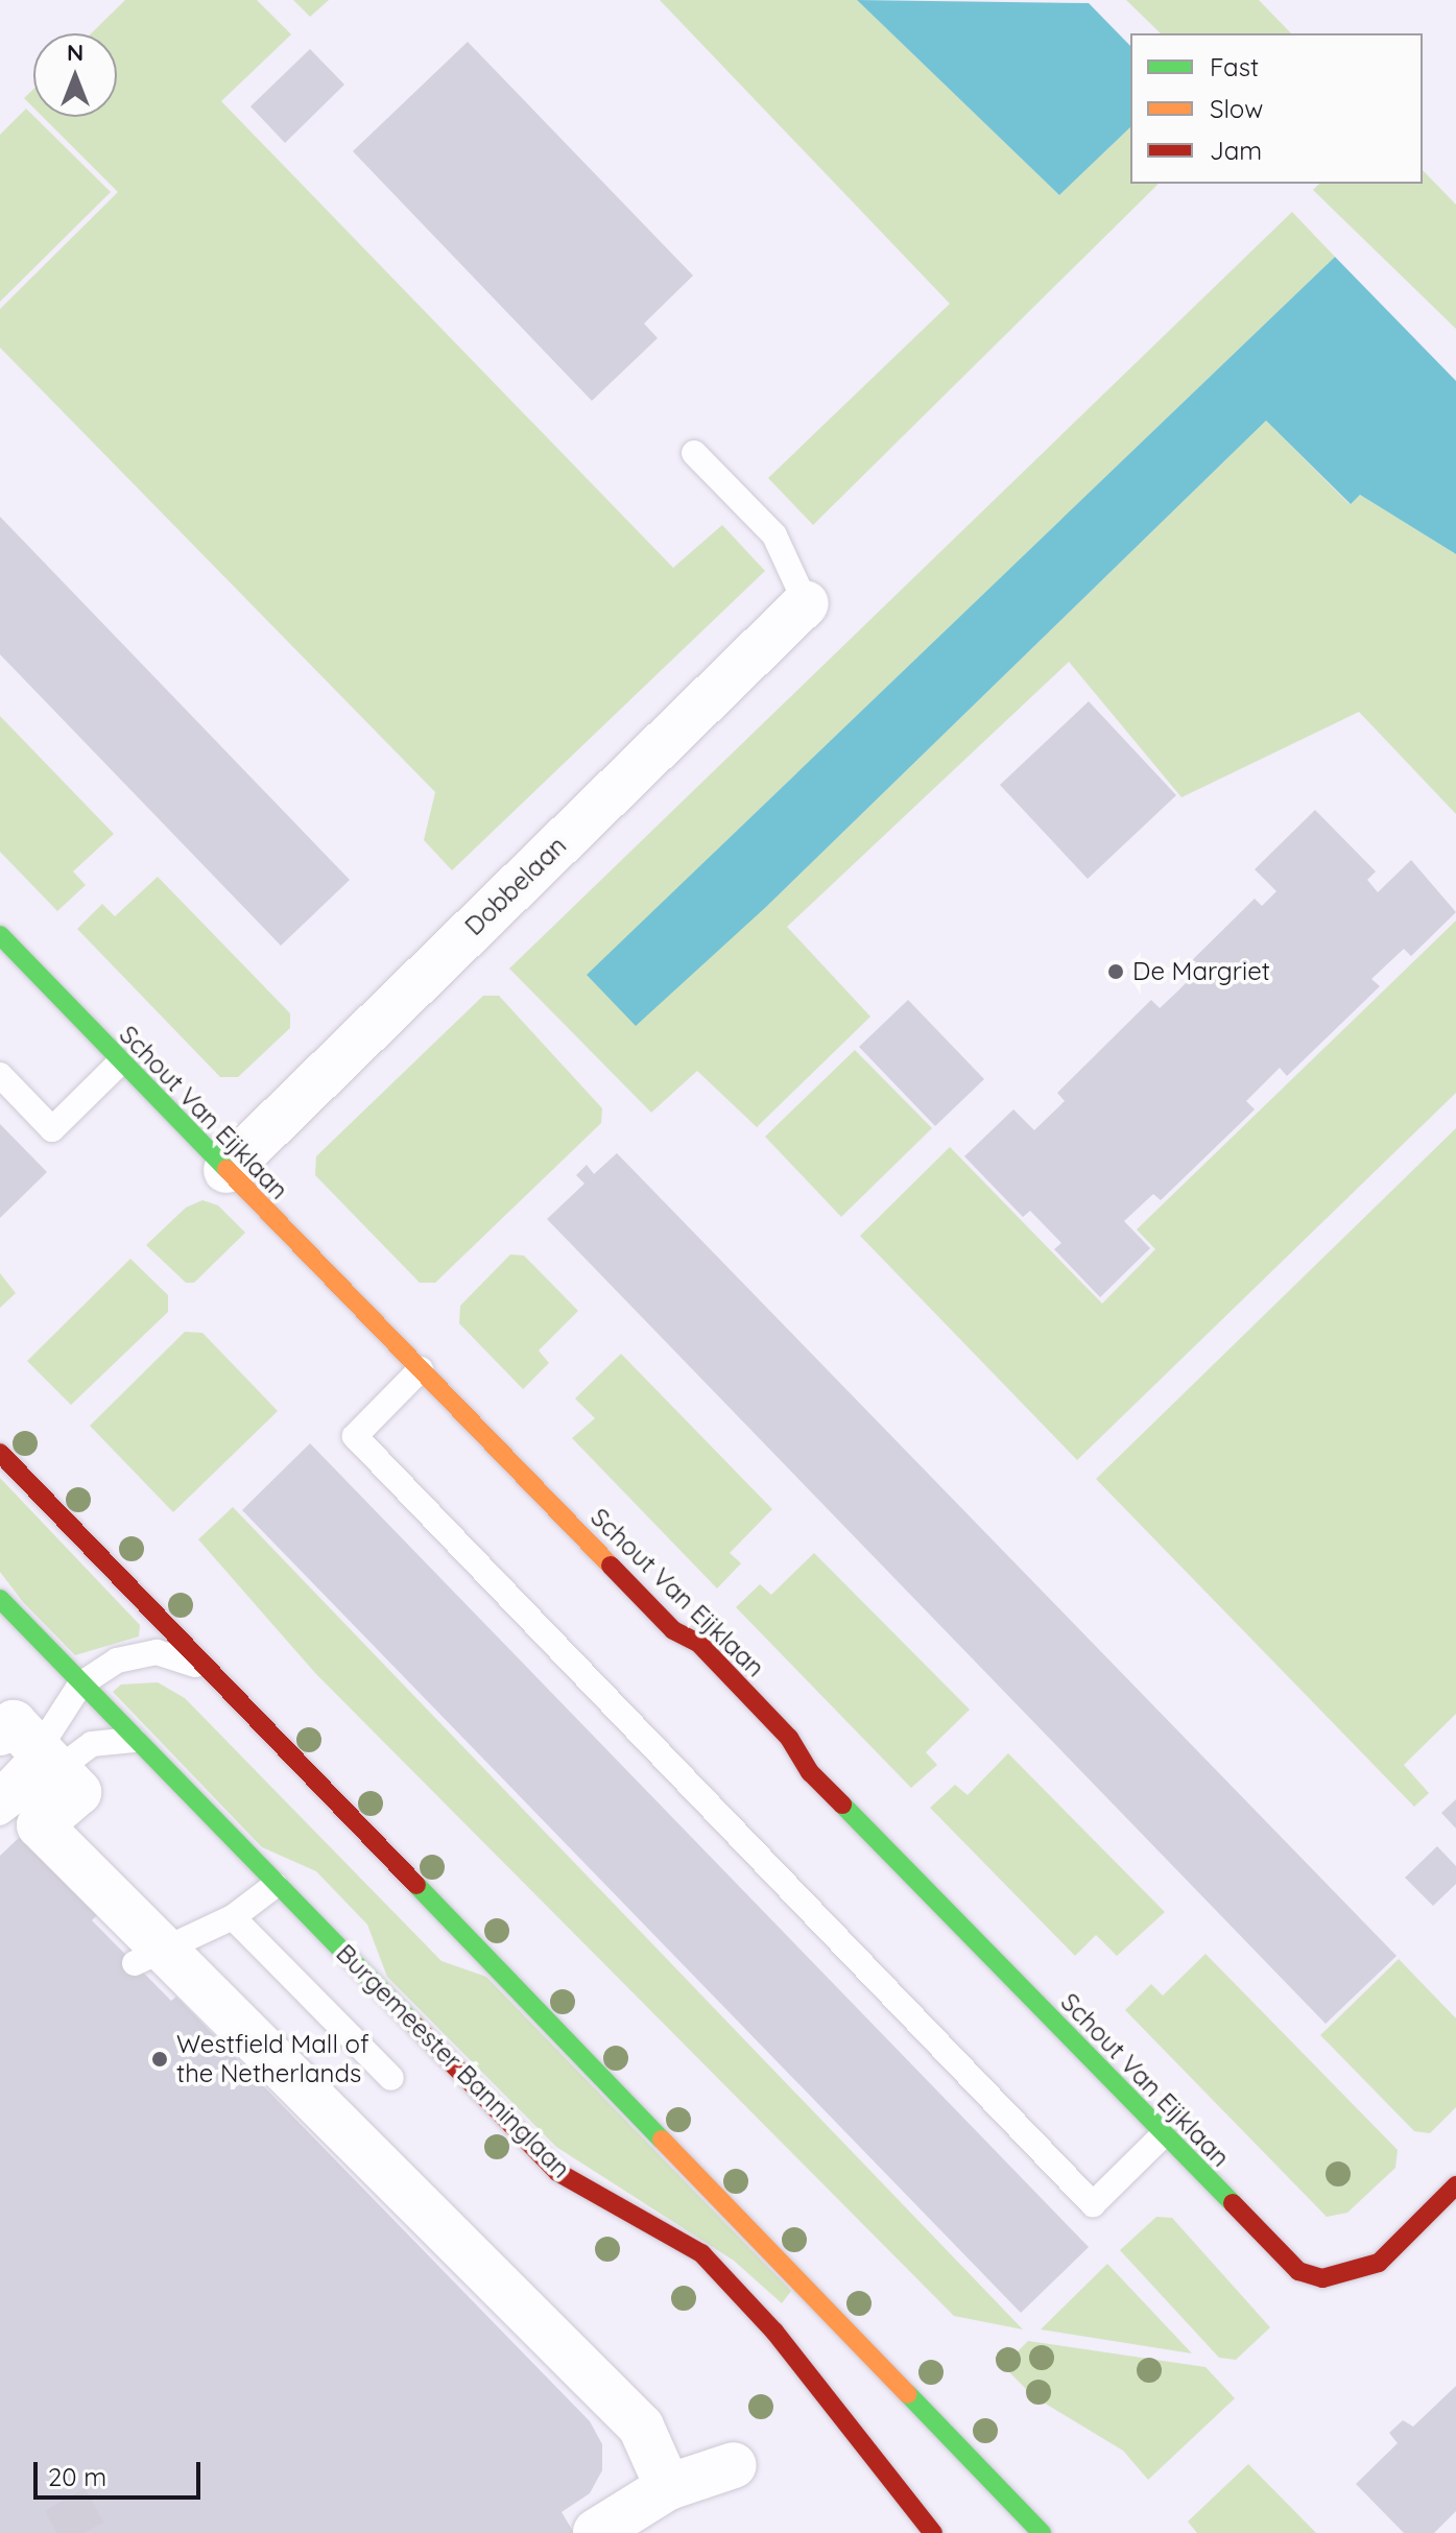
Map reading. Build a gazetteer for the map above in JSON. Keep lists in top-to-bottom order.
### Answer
{
  "streets": {
    "street": ["Dobbelaan", "Schout Van Eijklaan", "Burgemeester Banninglaan"]
  },
  "crossings": [
    ["Dobbelaan", "Schout Van Eijklaan"]
  ],
  "places": ["De Margriet", "Westfield Mall of the Netherlands"],
  "legend": ["Fast", "Slow", "Jam"],
  "scale_bar": "20 m",
  "north": "top"
}
